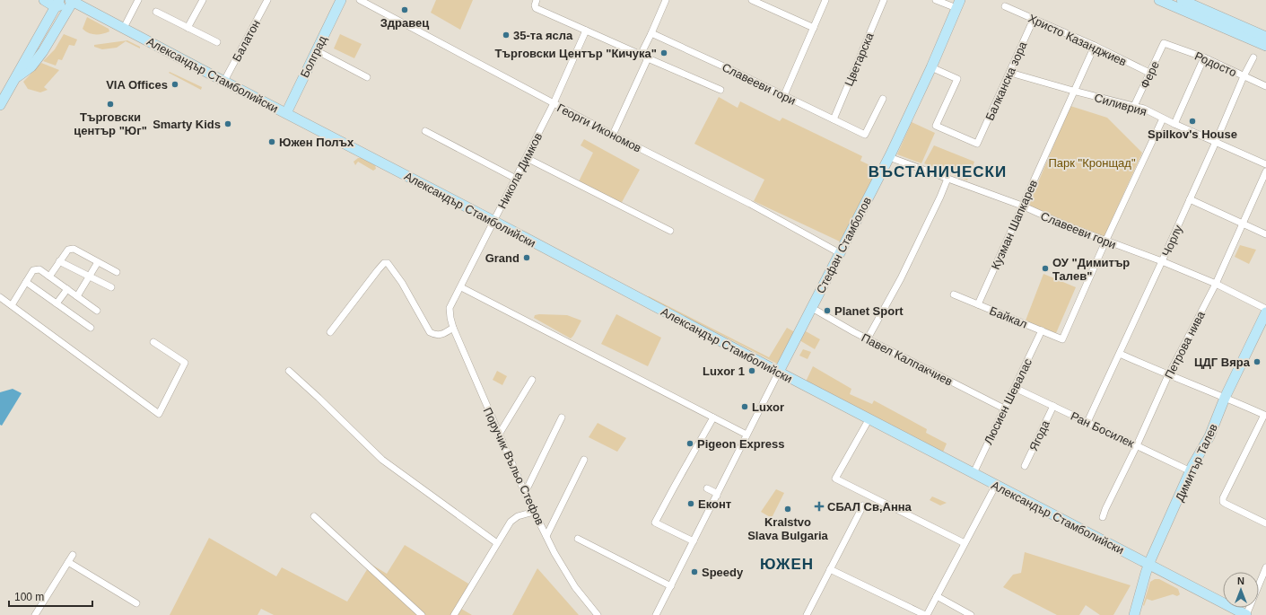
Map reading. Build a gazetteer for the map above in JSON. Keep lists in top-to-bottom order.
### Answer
{
  "streets": {
    "street": [
      "Христо Казанджиев",
      "Балатон",
      "Болград",
      "Цветарска",
      "Родосто",
      "Александър Стамболийски",
      "Фере",
      "Балканска зора",
      "Славееви гори",
      "Силиврия",
      "Георги Икономов",
      "Никола Димков",
      "Кузман Шапкарев",
      "Чорлу",
      "Стефан Стамболов",
      "Байкал",
      "Петрова нива",
      "Павел Калпакчиев",
      "Люсиен Шевалас",
      "Ран Босилек",
      "Ягода",
      "Димитър Талев",
      "Поручик Въльо Стефов"
    ]
  },
  "crossings": [
    ["Христо Казанджиев", "Фере"],
    ["Христо Казанджиев", "Балканска зора"],
    ["Христо Казанджиев", "Кузман Шапкарев"],
    ["Балатон", "Александър Стамболийски"],
    ["Болград", "Александър Стамболийски"],
    ["Цветарска", "Славееви гори"],
    ["Родосто", "Фере"],
    ["Родосто", "Чорлу"],
    ["Александър Стамболийски", "Никола Димков"],
    ["Александър Стамболийски", "Стефан Стамболов"],
    ["Александър Стамболийски", "Люсиен Шевалас"],
    ["Александър Стамболийски", "Димитър Талев"],
    ["Фере", "Силиврия"],
    ["Балканска зора", "Силиврия"],
    ["Балканска зора", "Стефан Стамболов"],
    ["Славееви гори", "Кузман Шапкарев"],
    ["Славееви гори", "Чорлу"],
    ["Славееви гори", "Стефан Стамболов"],
    ["Славееви гори", "Байкал"],
    ["Славееви гори", "Петрова нива"],
    ["Силиврия", "Кузман Шапкарев"],
    ["Силиврия", "Чорлу"],
    ["Георги Икономов", "Никола Димков"],
    ["Георги Икономов", "Стефан Стамболов"],
    ["Никола Димков", "Поручик Въльо Стефов"],
    ["Кузман Шапкарев", "Байкал"],
    ["Чорлу", "Ран Босилек"],
    ["Стефан Стамболов", "Павел Калпакчиев"],
    ["Байкал", "Люсиен Шевалас"],
    ["Петрова нива", "Ран Босилек"],
    ["Павел Калпакчиев", "Люсиен Шевалас"],
    ["Люсиен Шевалас", "Ран Босилек"],
    ["Ран Босилек", "Ягода"],
    ["Ран Босилек", "Димитър Талев"]
  ],
  "districts": ["ВЪСТАНИЧЕСКИ", "ЮЖЕН"],
  "parks": ["Парк \"Кронщад\""],
  "places": {
    "other": [
      "Здравец",
      "35-та ясла",
      "Търговски Център \"Кичука\"",
      "VIA Offices",
      "Търговски център \"Юг\"",
      "Spilkov's House",
      "Smarty Kids",
      "Южен Полъх",
      "Grand",
      "ОУ \"Димитър Талев\"",
      "Planet Sport",
      "ЦДГ Вяра",
      "Luxor 1",
      "Luxor",
      "Pigeon Express",
      "Еконт",
      "Kralstvo Slava Bulgaria",
      "Speedy"
    ],
    "health": ["СБАЛ Св,Анна"]
  },
  "scale_bar": "100 m",
  "north": "top"
}
